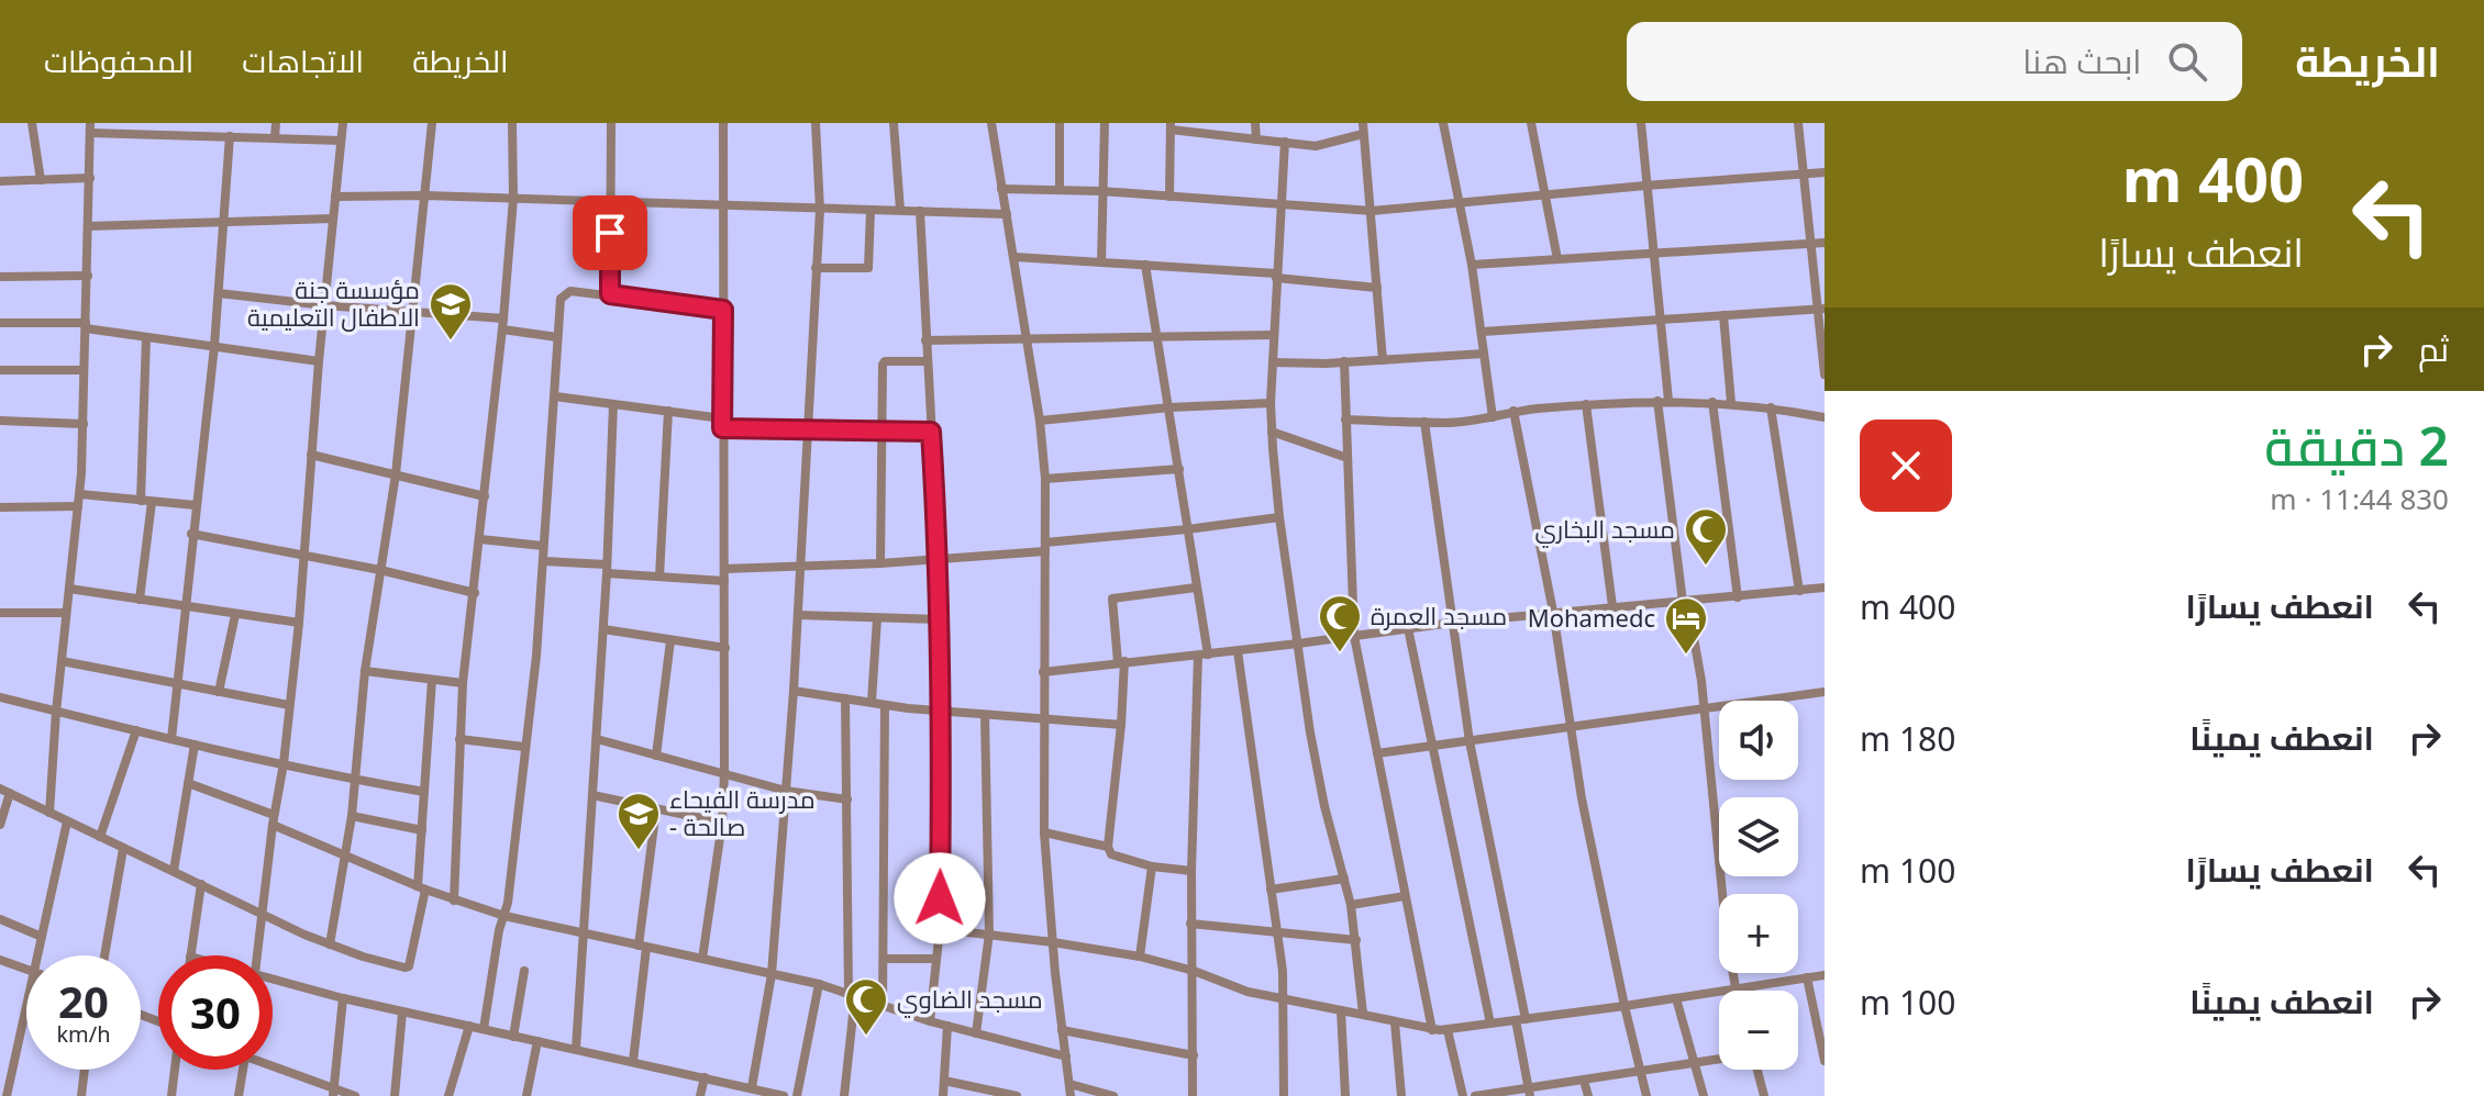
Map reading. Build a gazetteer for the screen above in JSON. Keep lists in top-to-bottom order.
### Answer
{
  "places": {
    "school or university": ["مؤسسة جنة الاطفال التعليمية", "مدرسة الفيحاء - صالحة"],
    "mosque": ["مسجد البخاري", "مسجد العمرة", "مسجد الضاوي"],
    "hotel": ["Mohamedc"]
  },
  "page": {
    "header": "الخريطة",
    "search": "ابحث هنا",
    "nav": ["الخريطة", "الاتجاهات", "المحفوظات"],
    "turn": ["400 m", "انعطف يسارًا"],
    "then": "ثم",
    "heading": ["2 دقيقة", "830 m · 11:44"],
    "list": [
      {
        "name": "انعطف يسارًا",
        "value": "400 m"
      },
      {
        "name": "انعطف يمينًا",
        "value": "180 m"
      },
      {
        "name": "انعطف يسارًا",
        "value": "100 m"
      },
      {
        "name": "انعطف يمينًا",
        "value": "100 m"
      }
    ],
    "map_buttons": ["+", "−"],
    "speed": "20 km/h",
    "limit": "30"
  }
}
